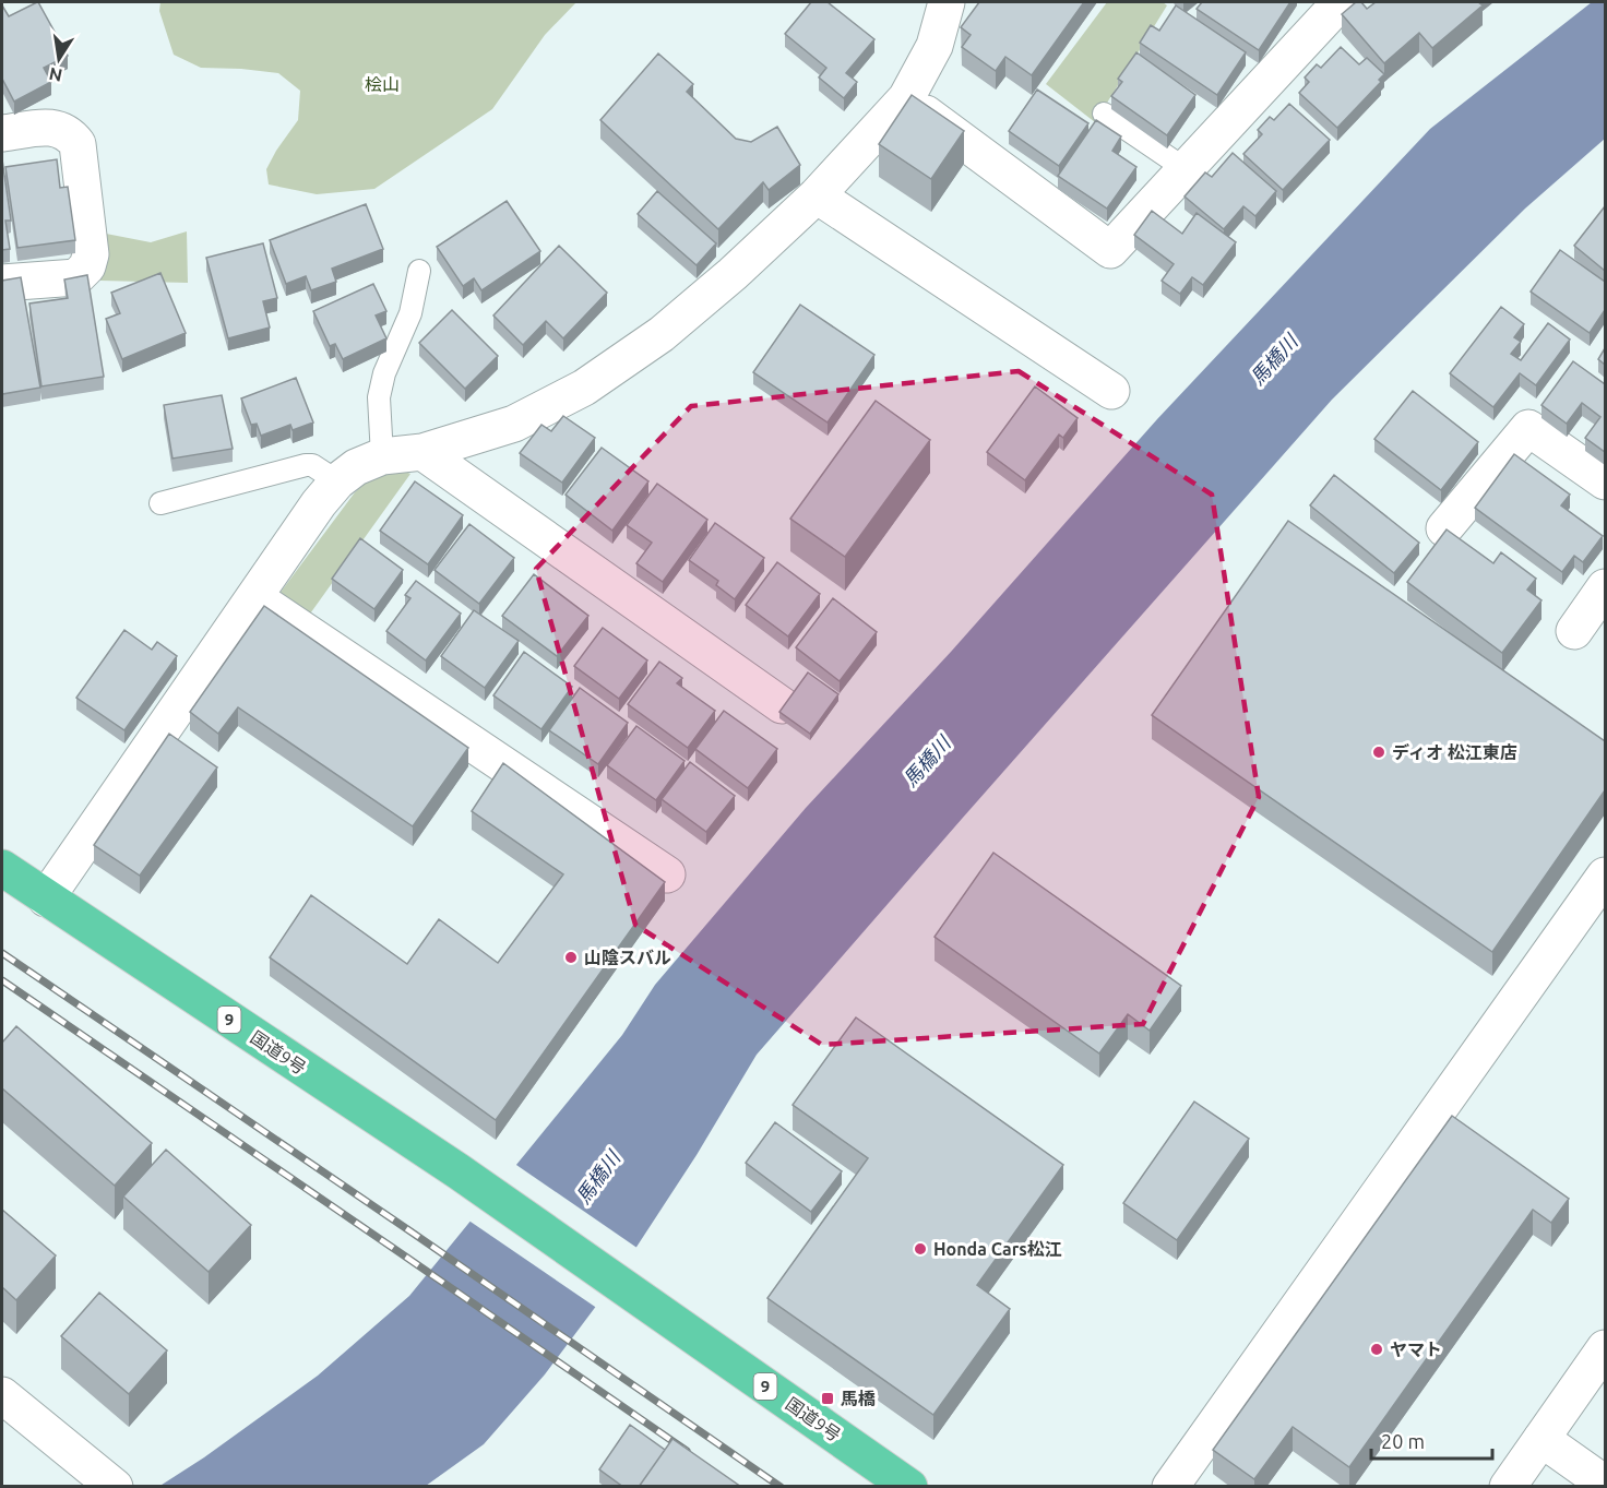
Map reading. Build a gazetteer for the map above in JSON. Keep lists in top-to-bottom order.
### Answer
{
  "streets": {
    "highway": ["9", "国道9号"]
  },
  "water": ["馬橋川"],
  "parks": ["桧山"],
  "places": {
    "other": [
      "ディオ 松江東店",
      "山陰スバル",
      "Honda Cars松江",
      "ヤマト"
    ],
    "transit": ["馬橋"]
  },
  "scale_bar": "20 m",
  "north": "bottom"
}
